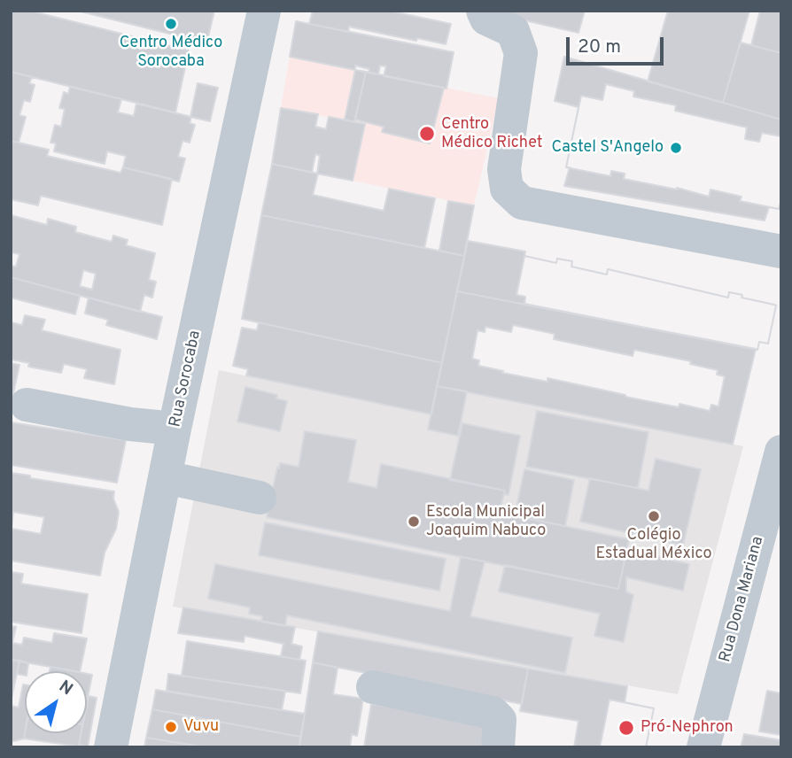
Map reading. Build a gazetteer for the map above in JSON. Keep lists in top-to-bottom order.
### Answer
{
  "streets": {
    "street": ["Rua Sorocaba", "Rua Dona Mariana"]
  },
  "places": [
    "Centro Médico Sorocaba",
    "Centro Médico Richet",
    "Castel S'Angelo",
    "Colégio Estadual México",
    "Escola Municipal Joaquim Nabuco",
    "Vuvu",
    "Pró-Nephron"
  ],
  "scale_bar": "20 m",
  "north": "top right"
}
